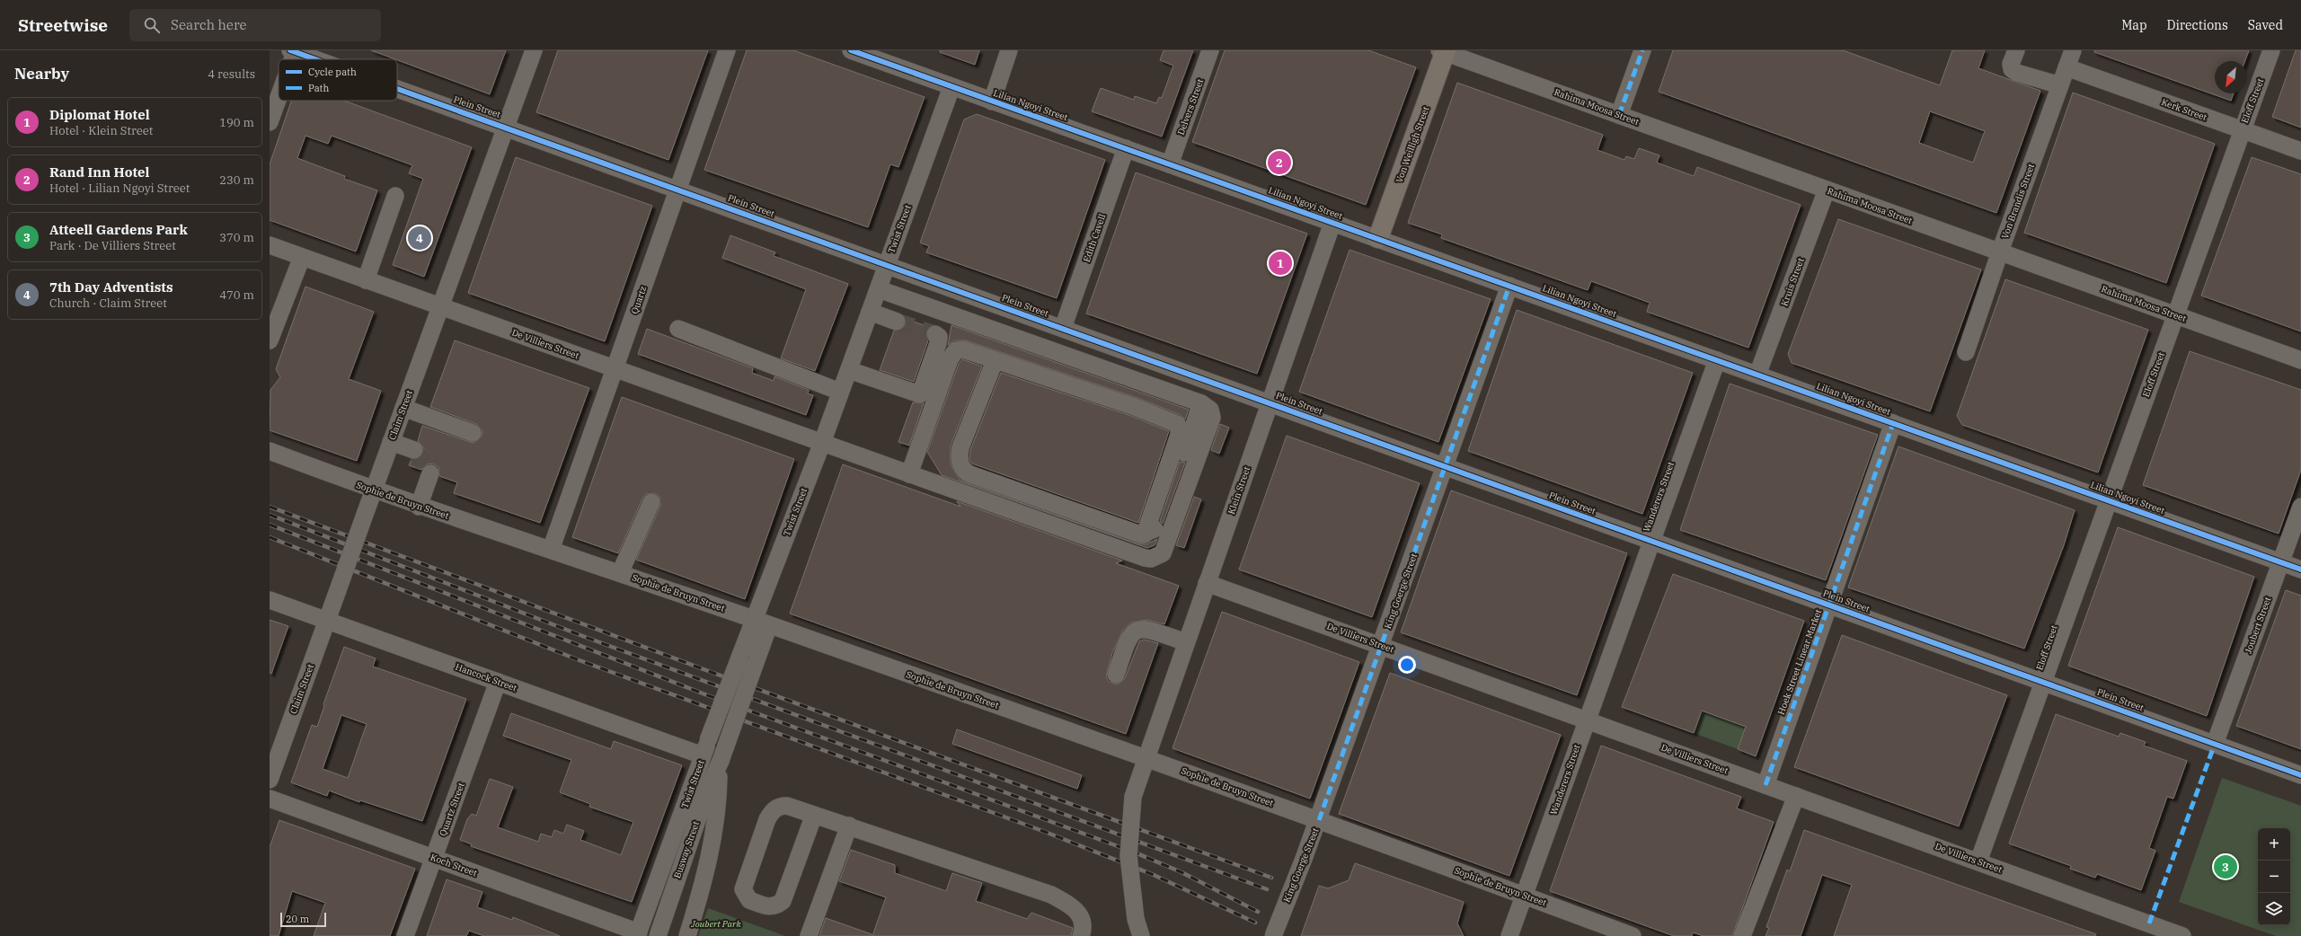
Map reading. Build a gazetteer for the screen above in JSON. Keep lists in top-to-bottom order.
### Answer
{
  "streets": {
    "main road": ["Von Weilligh Street"],
    "street": [
      "Eloff Street",
      "Lilian Ngoyi Street",
      "Plein Street",
      "Delvers Street",
      "Rahima Moosa Street",
      "Kerk Street",
      "Von Brandis Street",
      "Twist Street",
      "Edith Cavell",
      "Kruis Street",
      "Quartz",
      "De Villiers Street",
      "Claim Street",
      "Klein Street",
      "Wanderers Street",
      "Sophie de Bruyn Street",
      "King Goerge Street",
      "Joubert Street",
      "Hoek Street Linear Market",
      "Hancock Street",
      "Quartz Street",
      "Busway Street",
      "Koch Street"
    ]
  },
  "crossings": [
    ["Eloff Street", "Lilian Ngoyi Street"],
    ["Eloff Street", "Plein Street"],
    ["Eloff Street", "Rahima Moosa Street"],
    ["Eloff Street", "Kerk Street"],
    ["Eloff Street", "De Villiers Street"],
    ["Lilian Ngoyi Street", "Delvers Street"],
    ["Lilian Ngoyi Street", "Von Weilligh Street"],
    ["Lilian Ngoyi Street", "Twist Street"],
    ["Lilian Ngoyi Street", "Edith Cavell"],
    ["Lilian Ngoyi Street", "Kruis Street"],
    ["Lilian Ngoyi Street", "Klein Street"],
    ["Lilian Ngoyi Street", "Wanderers Street"],
    ["Lilian Ngoyi Street", "King Goerge Street"],
    ["Lilian Ngoyi Street", "Joubert Street"],
    ["Lilian Ngoyi Street", "Hoek Street Linear Market"],
    ["Plein Street", "Twist Street"],
    ["Plein Street", "Edith Cavell"],
    ["Plein Street", "Quartz"],
    ["Plein Street", "Claim Street"],
    ["Plein Street", "Klein Street"],
    ["Plein Street", "Wanderers Street"],
    ["Plein Street", "King Goerge Street"],
    ["Plein Street", "Joubert Street"],
    ["Plein Street", "Hoek Street Linear Market"],
    ["Rahima Moosa Street", "Von Weilligh Street"],
    ["Rahima Moosa Street", "Von Brandis Street"],
    ["Rahima Moosa Street", "Kruis Street"],
    ["Kerk Street", "Von Brandis Street"],
    ["Twist Street", "De Villiers Street"],
    ["Twist Street", "Sophie de Bruyn Street"],
    ["Twist Street", "Hancock Street"],
    ["Twist Street", "Busway Street"],
    ["Twist Street", "Koch Street"],
    ["Quartz", "De Villiers Street"],
    ["Quartz", "Sophie de Bruyn Street"],
    ["De Villiers Street", "Claim Street"],
    ["De Villiers Street", "Klein Street"],
    ["De Villiers Street", "Wanderers Street"],
    ["De Villiers Street", "King Goerge Street"],
    ["De Villiers Street", "Hoek Street Linear Market"],
    ["Claim Street", "Sophie de Bruyn Street"],
    ["Claim Street", "Hancock Street"],
    ["Klein Street", "Sophie de Bruyn Street"],
    ["Wanderers Street", "Sophie de Bruyn Street"],
    ["Sophie de Bruyn Street", "King Goerge Street"],
    ["Sophie de Bruyn Street", "Busway Street"],
    ["Hancock Street", "Quartz Street"],
    ["Quartz Street", "Koch Street"]
  ],
  "parks": ["Joubert Park"],
  "legend": ["Cycle path", "Path"],
  "scale_bar": "20 m",
  "north": "bottom left",
  "page": {
    "header": "Streetwise",
    "search": "Search here",
    "nav": ["Map", "Directions", "Saved"],
    "heading": ["Nearby", "4 results"],
    "list": [
      {
        "mark": "1",
        "name": "Diplomat Hotel",
        "note": "Hotel · Klein Street",
        "value": "190 m"
      },
      {
        "mark": "2",
        "name": "Rand Inn Hotel",
        "note": "Hotel · Lilian Ngoyi Street",
        "value": "230 m"
      },
      {
        "mark": "3",
        "name": "Atteell Gardens Park",
        "note": "Park · De Villiers Street",
        "value": "370 m"
      },
      {
        "mark": "4",
        "name": "7th Day Adventists",
        "note": "Church · Claim Street",
        "value": "470 m"
      }
    ],
    "pins": [
      "2",
      "4",
      "1",
      "3"
    ],
    "map_buttons": ["+", "−"],
    "scale": "20 m"
  }
}
